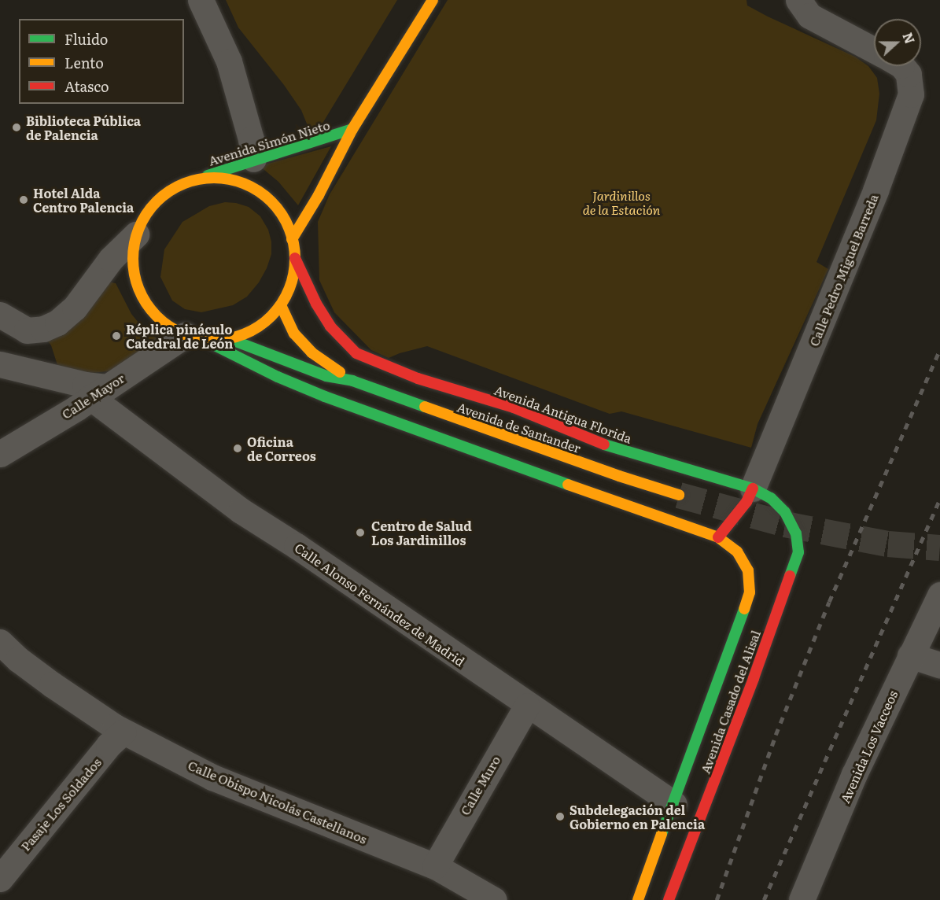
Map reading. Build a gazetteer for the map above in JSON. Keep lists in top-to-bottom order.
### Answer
{
  "streets": {
    "main road": [
      "Avenida Simón Nieto",
      "Avenida Antigua Florida",
      "Avenida de Santander",
      "Avenida Casado del Alisal"
    ],
    "street": [
      "Calle Pedro Miguel Barreda",
      "Calle Mayor",
      "Calle Alonso Fernández de Madrid",
      "Avenida Los Vacceos",
      "Calle Muro",
      "Calle Obispo Nicolás Castellanos",
      "Pasaje Los Soldados"
    ]
  },
  "crossings": [
    ["Avenida Simón Nieto", "Calle Mayor"],
    ["Avenida Simón Nieto", "Avenida Antigua Florida"],
    ["Calle Pedro Miguel Barreda", "Avenida Antigua Florida"],
    ["Calle Mayor", "Avenida Antigua Florida"],
    ["Calle Mayor", "Calle Alonso Fernández de Madrid"],
    ["Avenida Antigua Florida", "Avenida Casado del Alisal"],
    ["Calle Alonso Fernández de Madrid", "Avenida Casado del Alisal"],
    ["Calle Alonso Fernández de Madrid", "Calle Muro"],
    ["Calle Muro", "Calle Obispo Nicolás Castellanos"],
    ["Calle Obispo Nicolás Castellanos", "Pasaje Los Soldados"]
  ],
  "parks": ["Jardinillos de la Estación"],
  "places": [
    "Biblioteca Pública de Palencia",
    "Hotel Alda Centro Palencia",
    "Réplica pináculo Catedral de León",
    "Oficina de Correos",
    "Centro de Salud Los Jardinillos",
    "Subdelegación del Gobierno en Palencia"
  ],
  "legend": ["Fluido", "Lento", "Atasco"],
  "north": "right"
}
